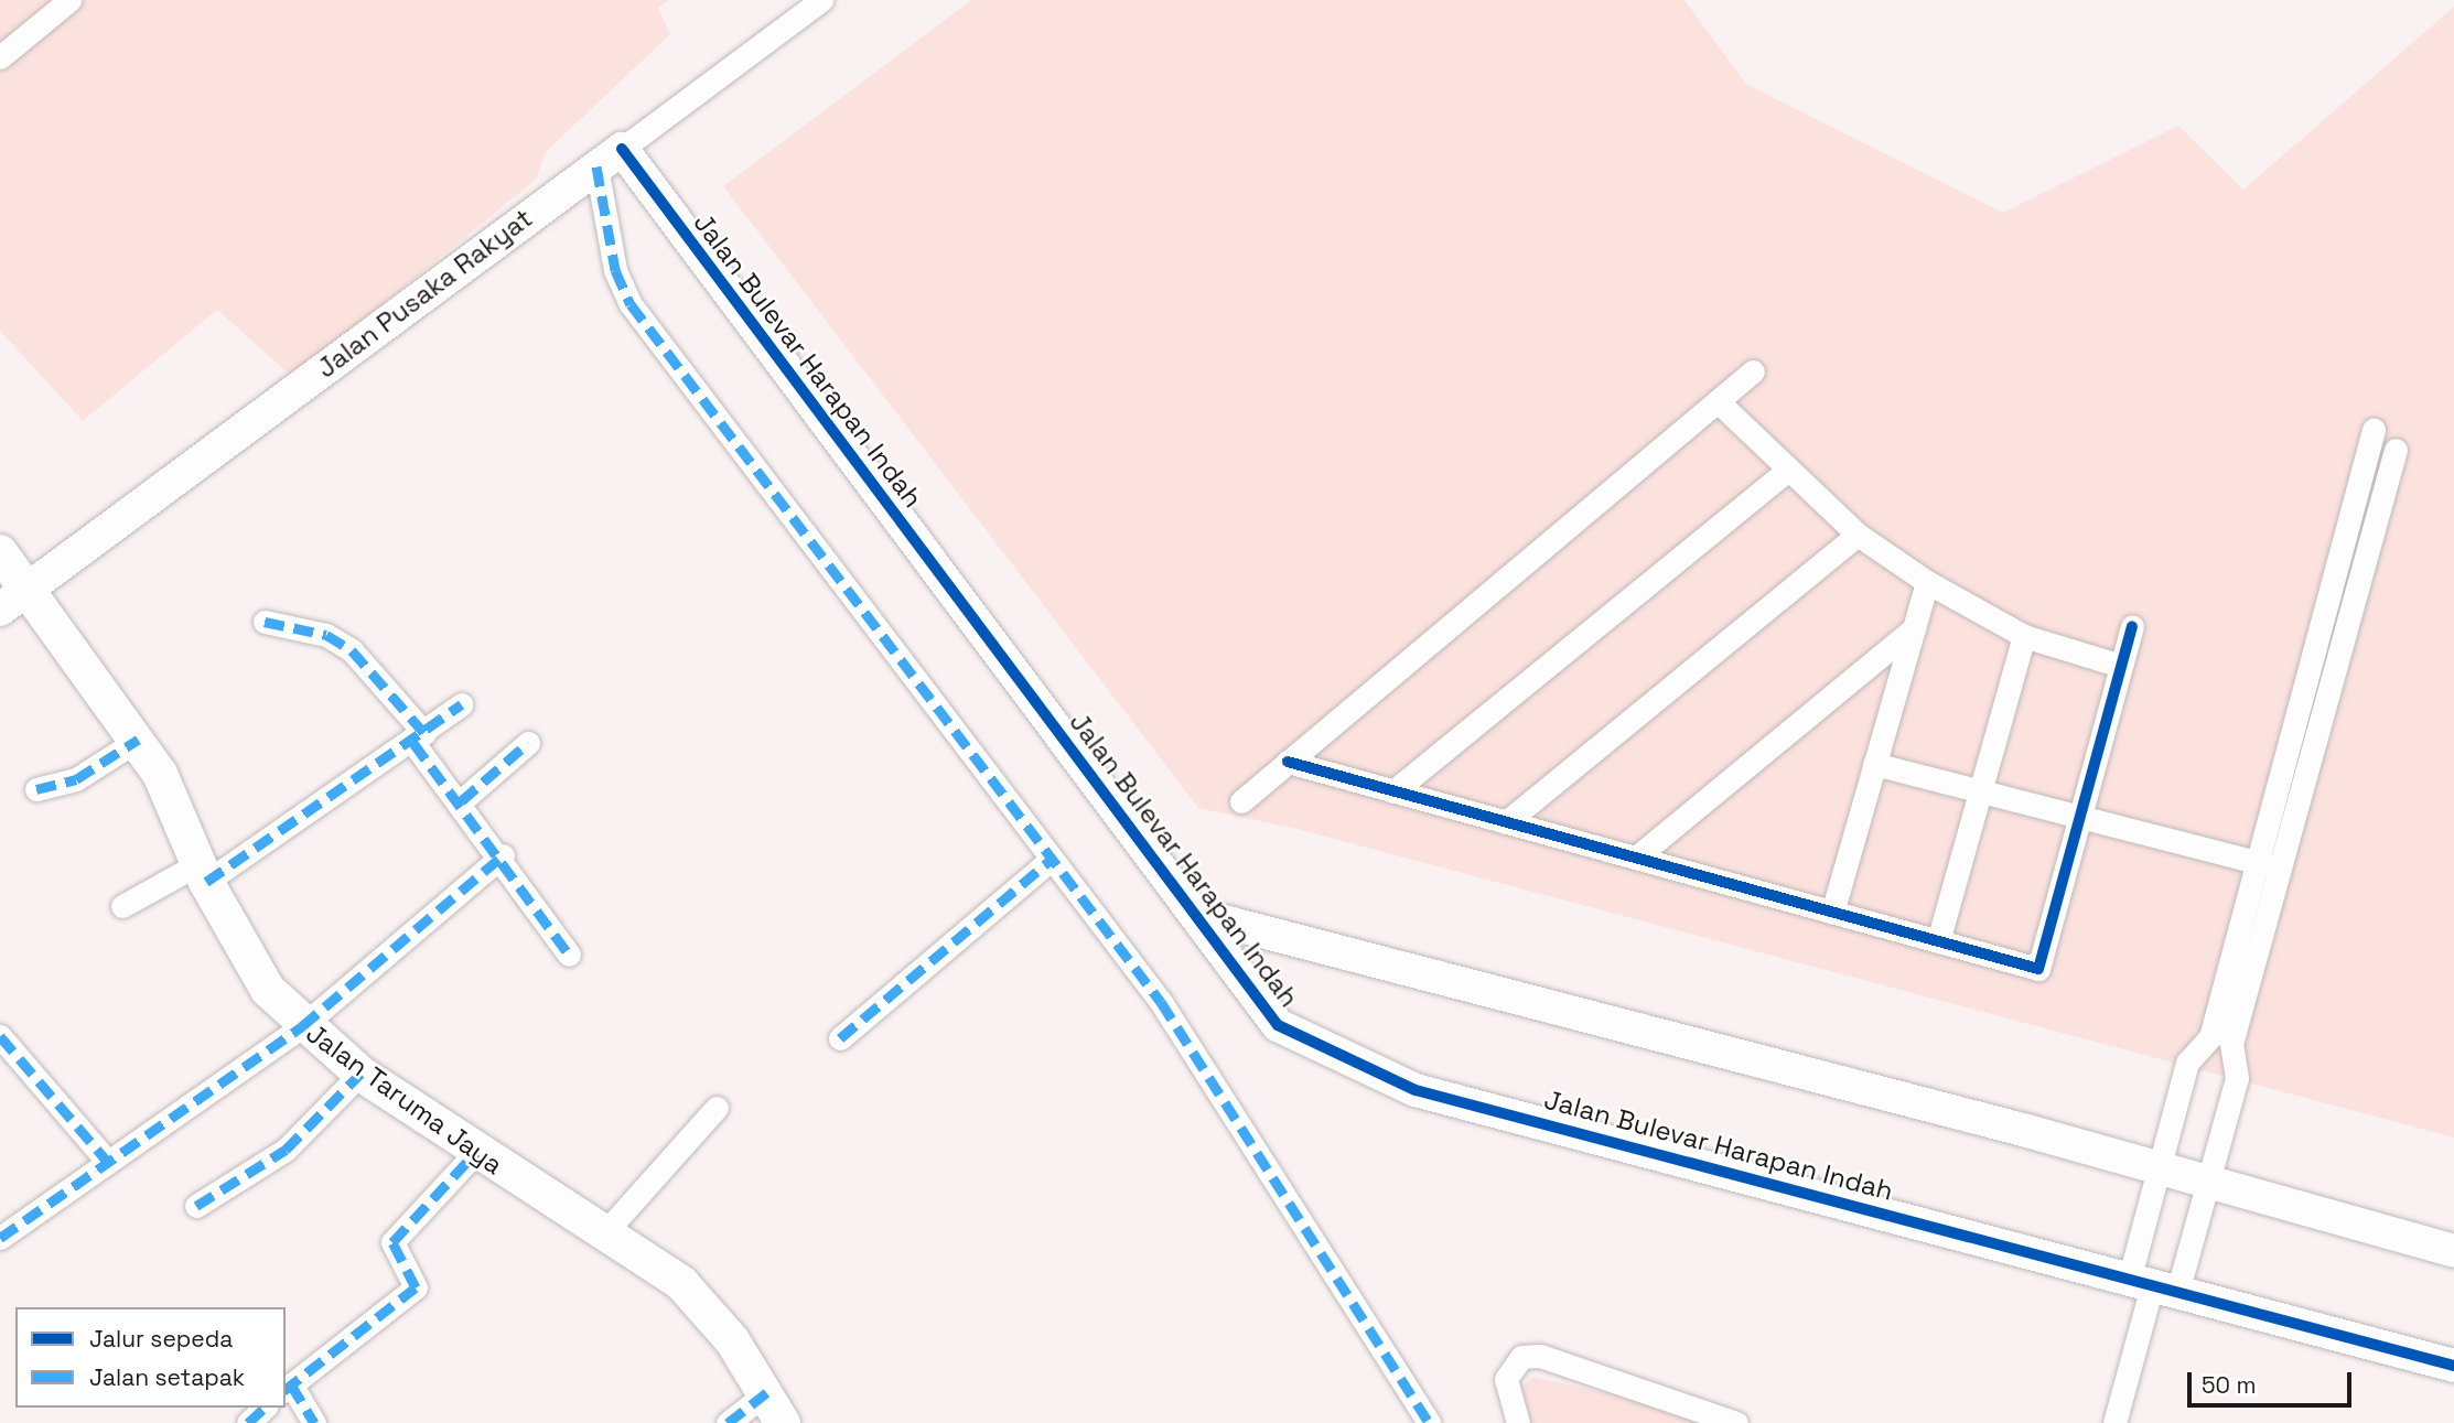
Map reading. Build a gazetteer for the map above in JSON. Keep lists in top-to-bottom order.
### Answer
{
  "streets": {
    "main road": ["Jalan Taruma Jaya"],
    "street": ["Jalan Pusaka Rakyat", "Jalan Bulevar Harapan Indah"]
  },
  "crossings": [
    ["Jalan Pusaka Rakyat", "Jalan Bulevar Harapan Indah"],
    ["Jalan Pusaka Rakyat", "Jalan Taruma Jaya"]
  ],
  "legend": ["Jalur sepeda", "Jalan setapak"],
  "scale_bar": "50 m"
}
